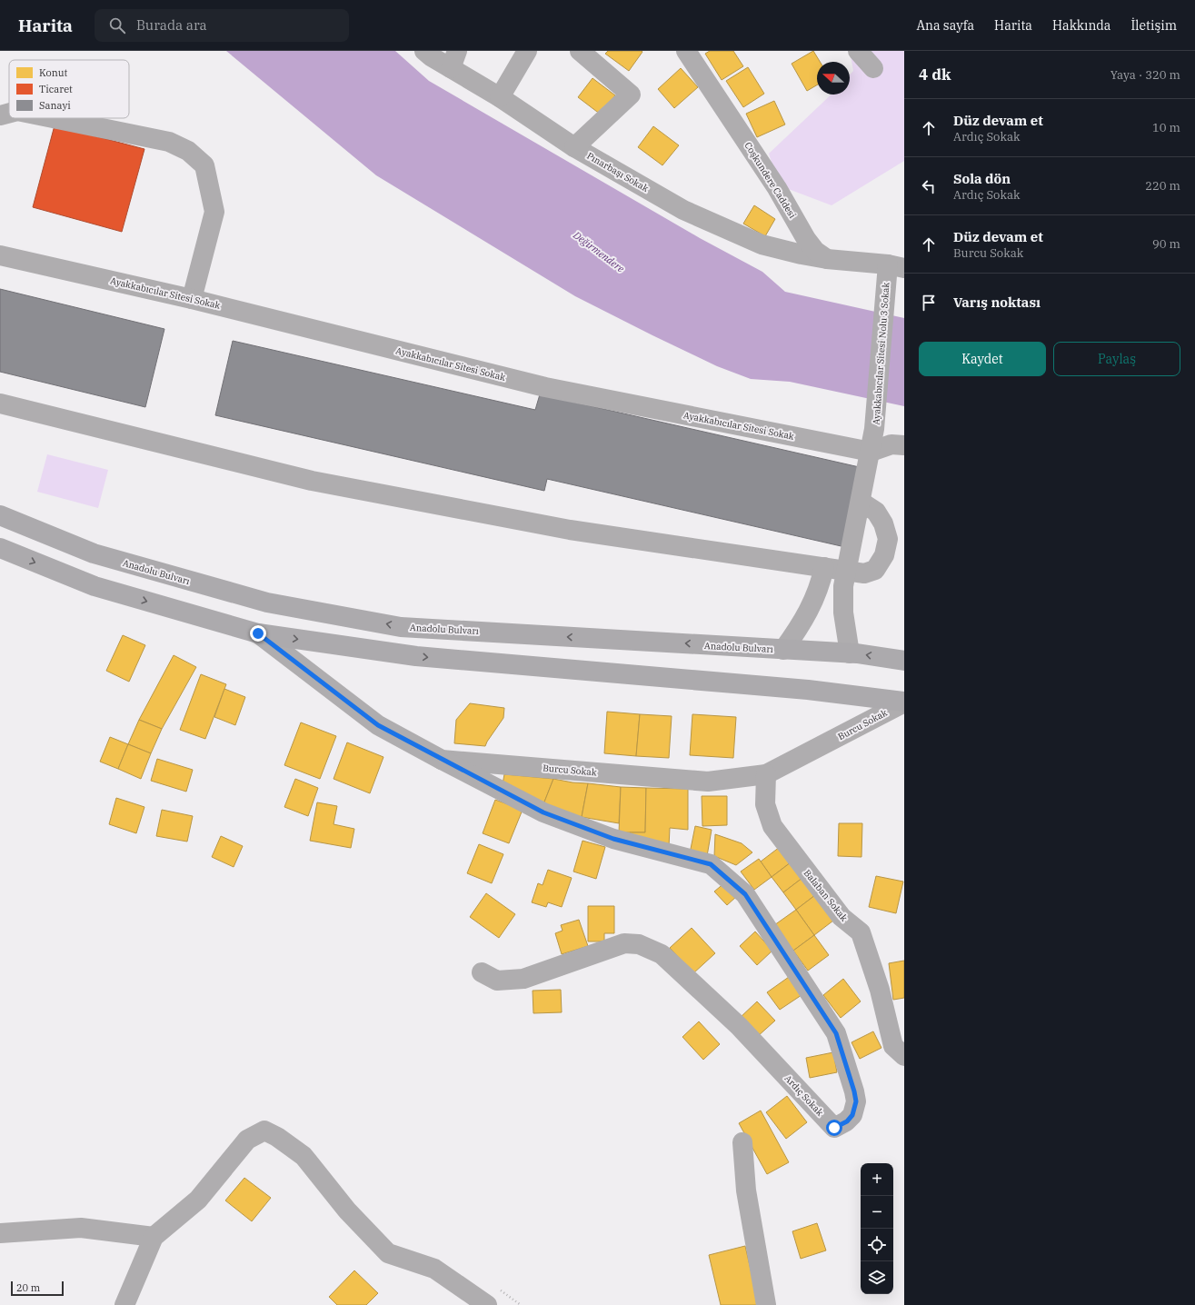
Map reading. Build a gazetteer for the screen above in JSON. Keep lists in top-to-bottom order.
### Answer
{
  "streets": {
    "highway": ["Anadolu Bulvarı"],
    "street": [
      "Pınarbaşı Sokak",
      "Coşkundere Caddesi",
      "Ayakkabıcılar Sitesi Sokak",
      "Ayakkabıcılar Sitesi Nolu 3 Sokak",
      "Burcu Sokak",
      "Balaban Sokak",
      "Ardıç Sokak"
    ]
  },
  "crossings": [
    ["Pınarbaşı Sokak", "Coşkundere Caddesi"],
    ["Ayakkabıcılar Sitesi Sokak", "Ayakkabıcılar Sitesi Nolu 3 Sokak"],
    ["Burcu Sokak", "Balaban Sokak"],
    ["Burcu Sokak", "Ardıç Sokak"]
  ],
  "water": ["Değirmendere"],
  "legend": ["Konut", "Ticaret", "Sanayi"],
  "scale_bar": "20 m",
  "north": "left",
  "page": {
    "header": "Harita",
    "search": "Burada ara",
    "nav": [
      "Ana sayfa",
      "Harita",
      "Hakkında",
      "İletişim"
    ],
    "heading": ["4 dk", "Yaya · 320 m"],
    "list": [
      ["Düz devam et", "Ardıç Sokak", "10 m"],
      ["Sola dön", "Ardıç Sokak", "220 m"],
      ["Düz devam et", "Burcu Sokak", "90 m"],
      "Varış noktası"
    ],
    "buttons": ["Kaydet", "Paylaş"],
    "map_buttons": ["+", "−"],
    "scale": "20 m"
  }
}
